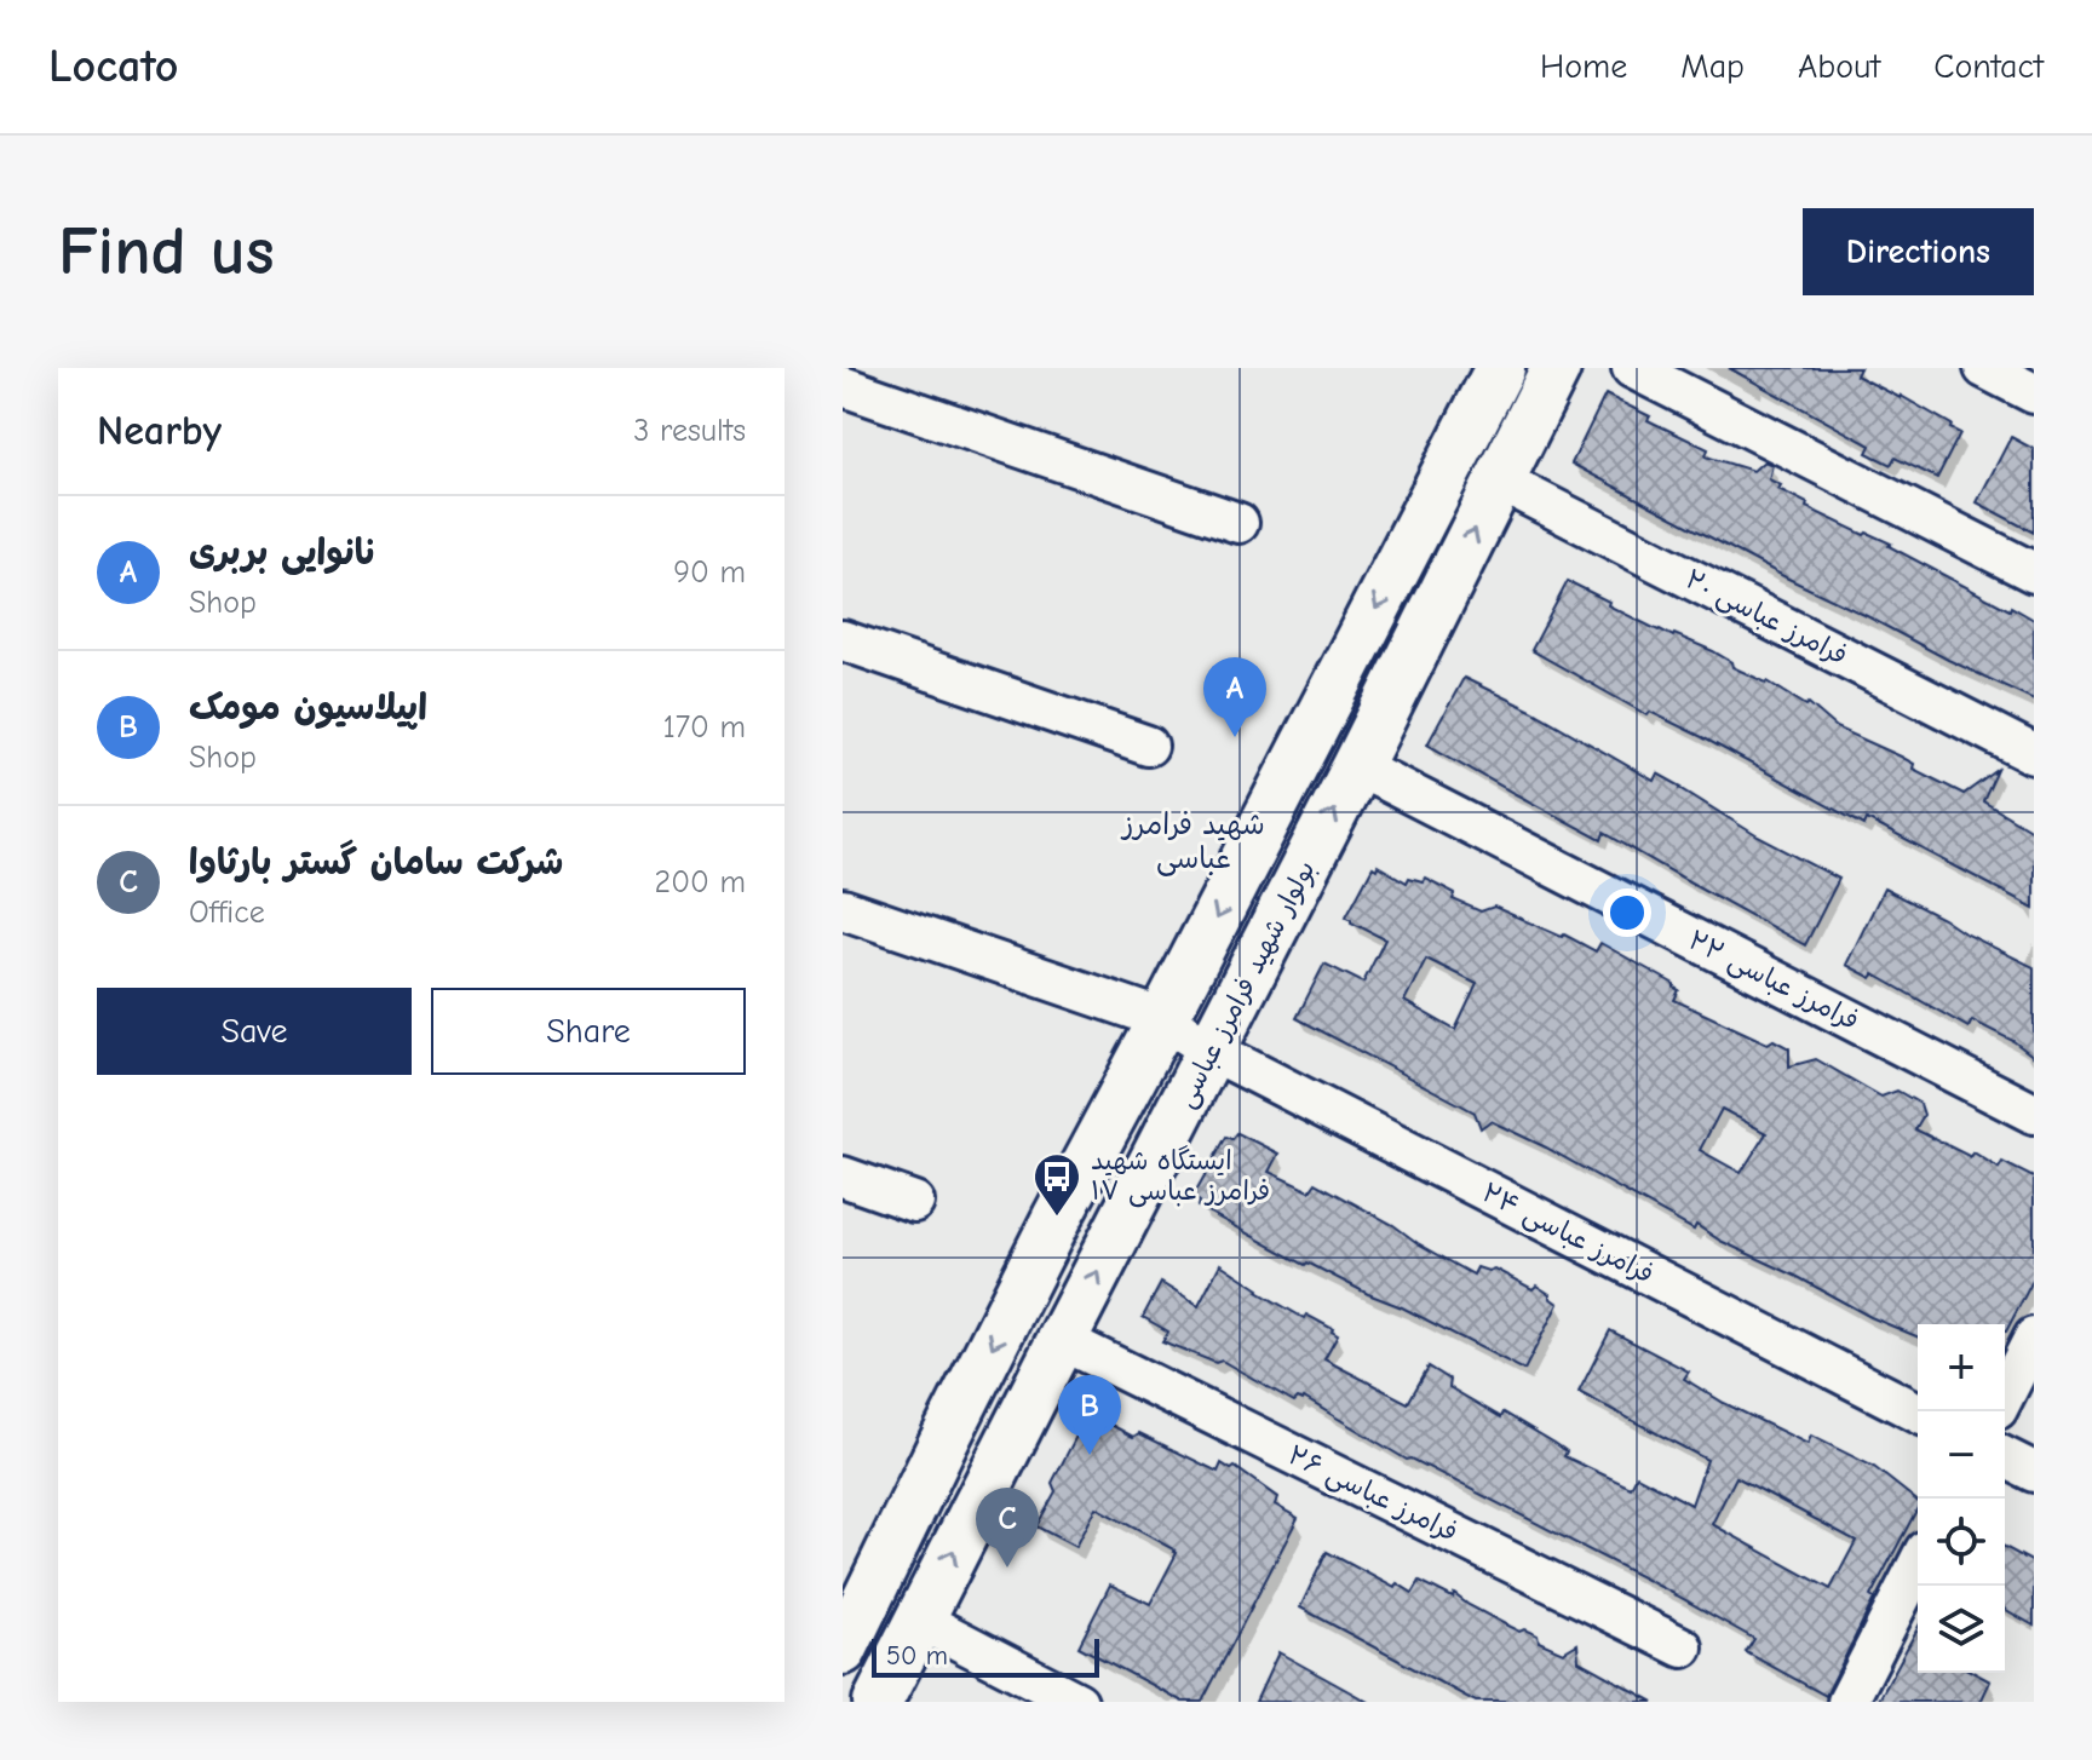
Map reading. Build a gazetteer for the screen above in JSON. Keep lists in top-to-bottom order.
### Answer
{
  "streets": {
    "main road": ["بولوار شهید فرامرز عباسی"],
    "street": [
      "فرامرز عباسی ۲۰",
      "فرامرز عباسی ۲۲",
      "فرامرز عباسی ۲۴",
      "فرامرز عباسی ۲۶"
    ]
  },
  "crossings": [
    ["فرامرز عباسی ۲۰", "بولوار شهید فرامرز عباسی"],
    ["فرامرز عباسی ۲۲", "بولوار شهید فرامرز عباسی"],
    ["بولوار شهید فرامرز عباسی", "فرامرز عباسی ۲۴"],
    ["بولوار شهید فرامرز عباسی", "فرامرز عباسی ۲۶"]
  ],
  "districts": ["شهید فرامرز عباسی"],
  "places": {
    "bus stop": ["ایستگاه شهید فرامرز عباسی ۱۷"]
  },
  "scale_bar": "50 m",
  "page": {
    "header": "Locato",
    "nav": [
      "Home",
      "Map",
      "About",
      "Contact"
    ],
    "buttons": [
      "Directions",
      ["Save", "Share"]
    ],
    "title": "Find us",
    "heading": ["Nearby", "3 results"],
    "list": [
      {
        "mark": "A",
        "name": "نانوایی بربری",
        "note": "Shop",
        "value": "90 m"
      },
      {
        "mark": "B",
        "name": "اپیلاسیون مومک",
        "note": "Shop",
        "value": "170 m"
      },
      {
        "mark": "C",
        "name": "شرکت سامان گستر بارثاوا",
        "note": "Office",
        "value": "200 m"
      }
    ],
    "pins": ["A", "B", "C"],
    "map_buttons": ["+", "−"],
    "scale": "50 m"
  }
}
